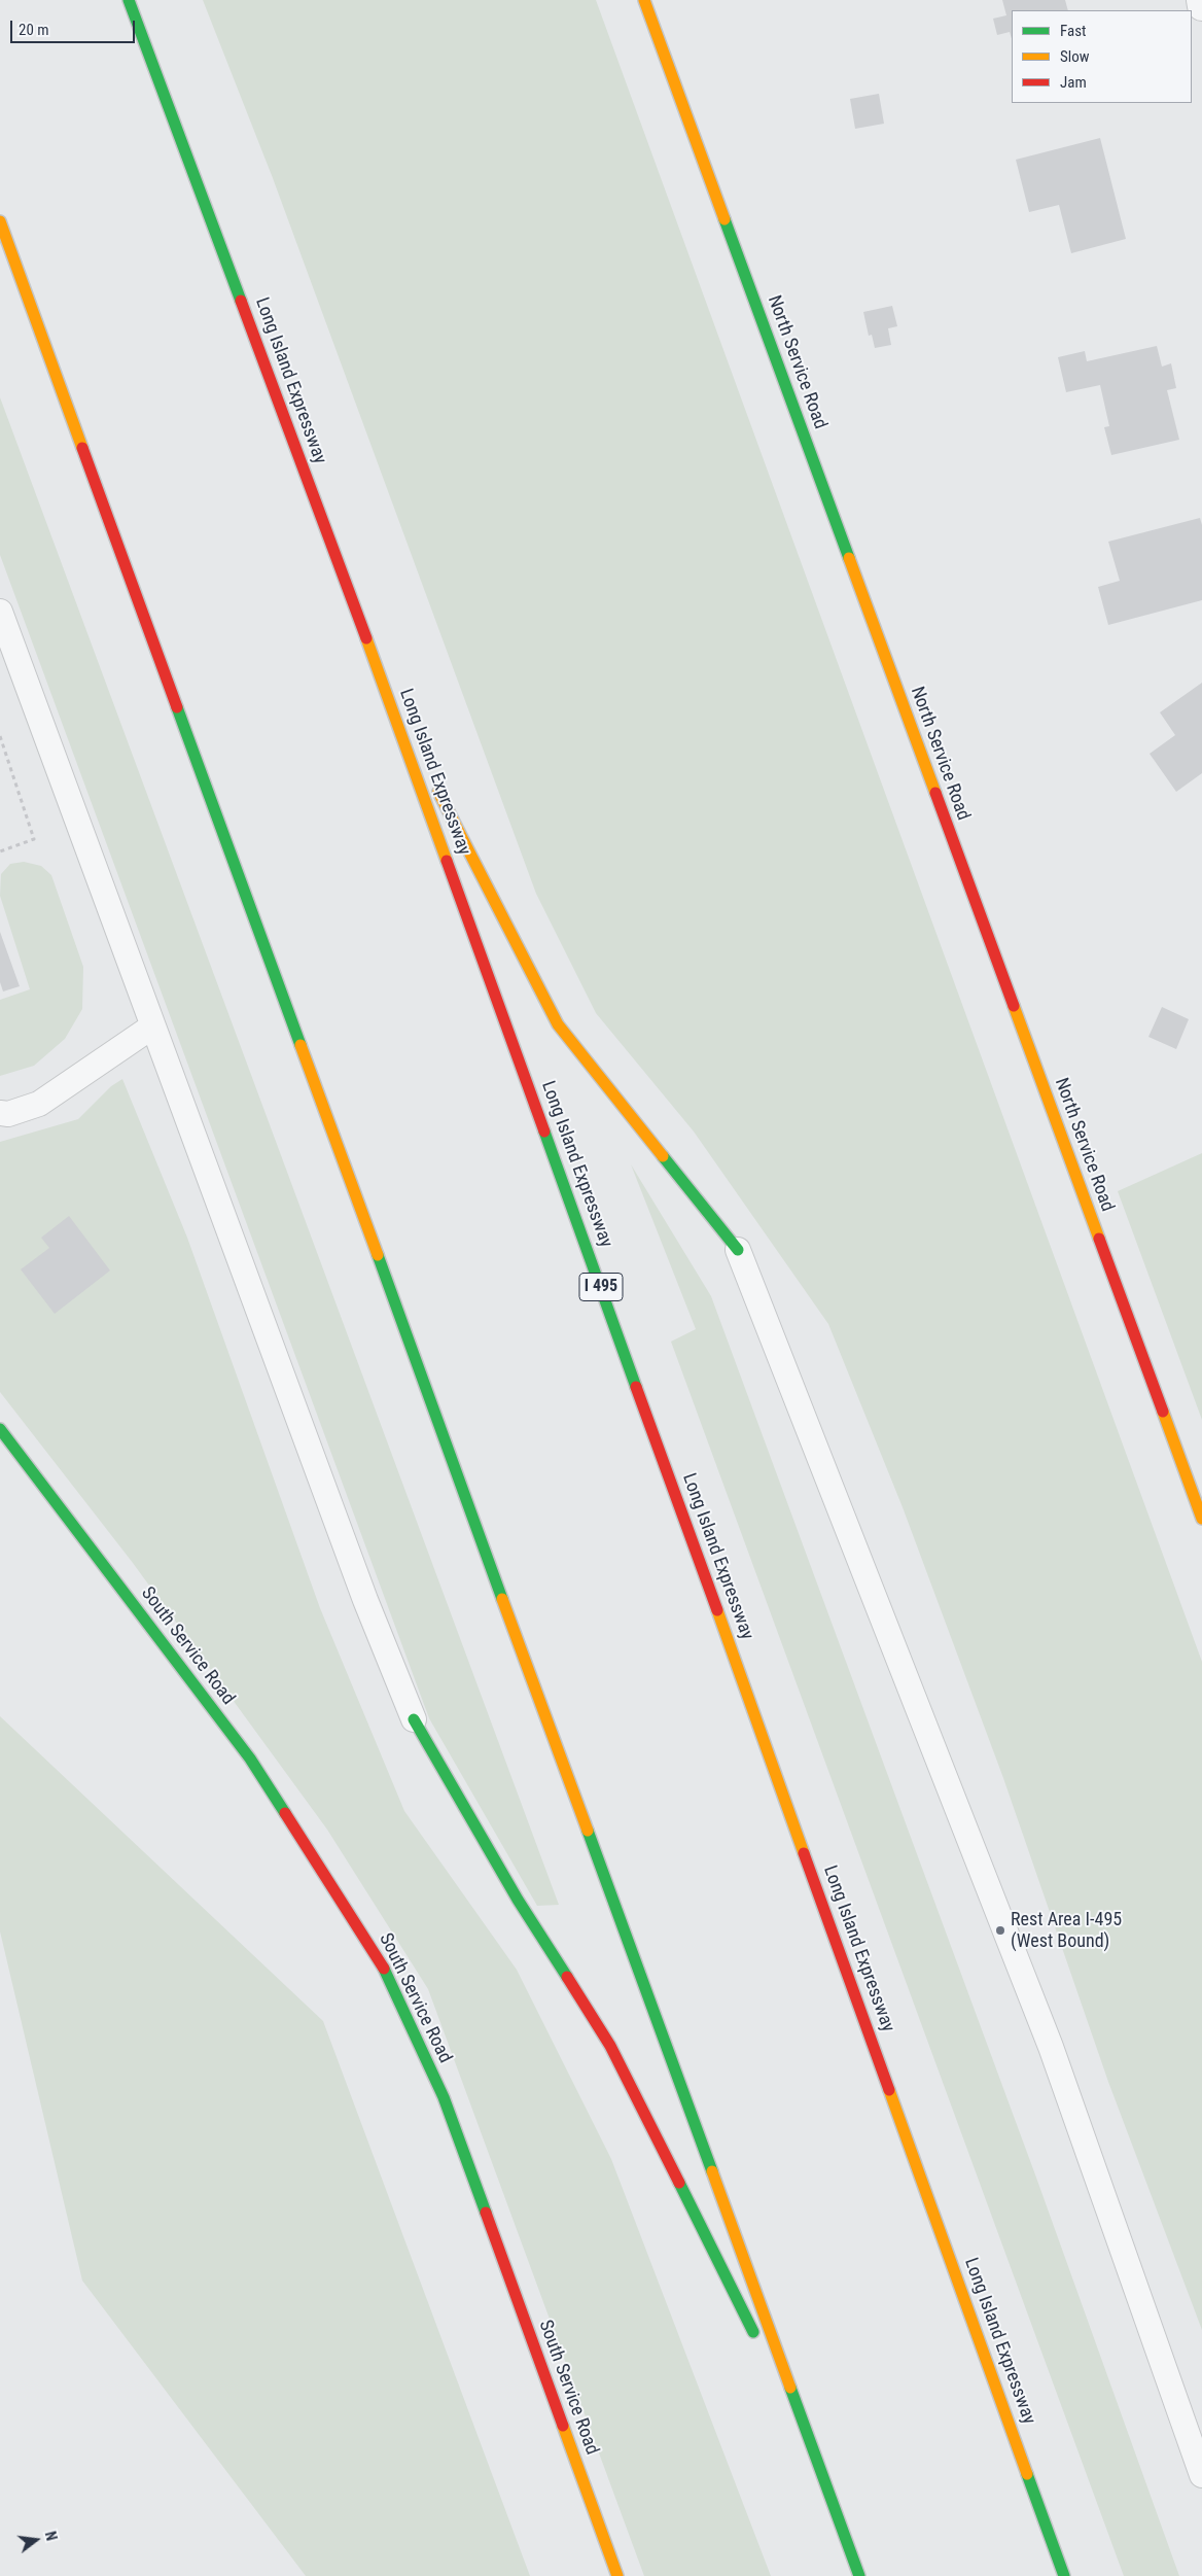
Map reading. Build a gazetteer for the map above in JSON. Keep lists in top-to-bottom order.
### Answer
{
  "streets": {
    "main road": [
      "North Service Road",
      "Long Island Expressway",
      "I 495",
      "South Service Road"
    ]
  },
  "places": ["Rest Area I-495 (West Bound)"],
  "legend": ["Fast", "Slow", "Jam"],
  "scale_bar": "20 m",
  "north": "right"
}
